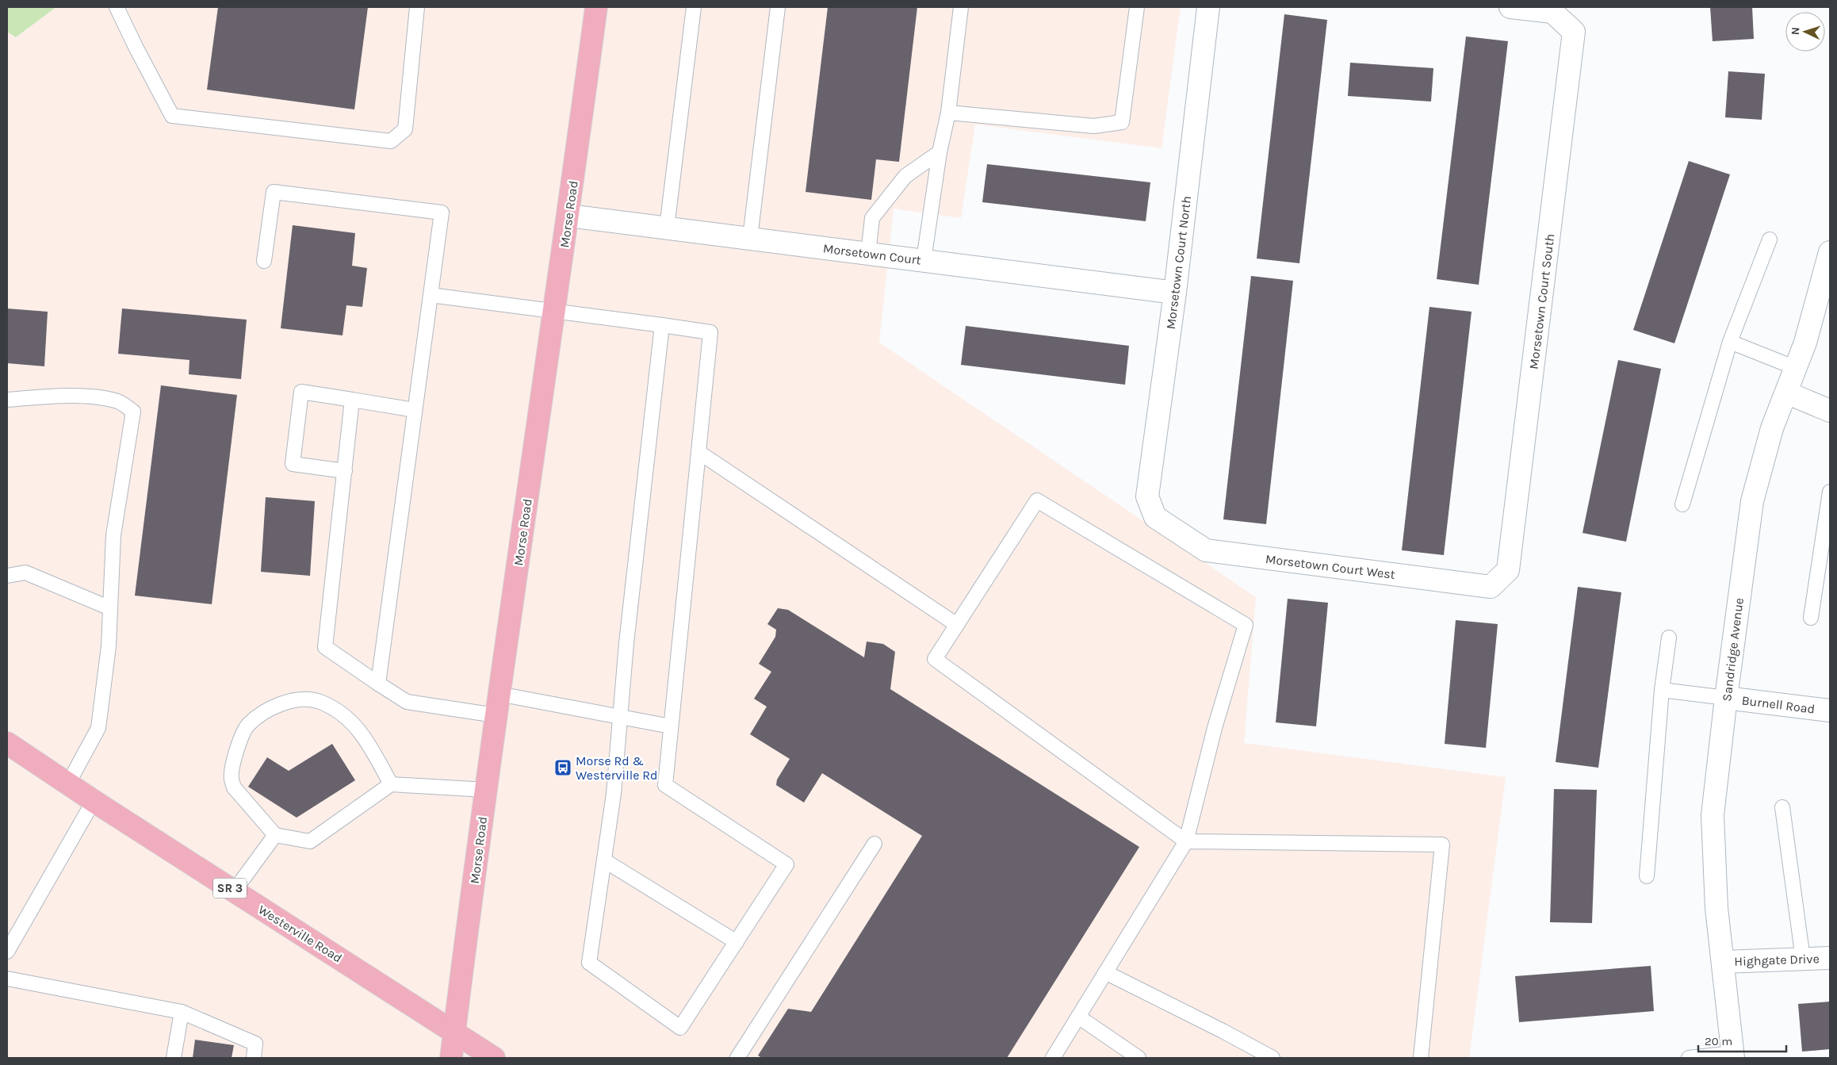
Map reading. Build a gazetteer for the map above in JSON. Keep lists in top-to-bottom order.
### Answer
{
  "streets": {
    "main road": ["Morse Road", "SR 3", "Westerville Road"],
    "street": [
      "Morsetown Court",
      "Morsetown Court North",
      "Morsetown Court South",
      "Morsetown Court West",
      "Sandridge Avenue",
      "Burnell Road",
      "Highgate Drive"
    ]
  },
  "crossings": [
    ["Morse Road", "Morsetown Court"],
    ["Morse Road", "Westerville Road"],
    ["Morsetown Court", "Morsetown Court North"],
    ["Morsetown Court North", "Morsetown Court West"],
    ["Morsetown Court South", "Morsetown Court West"],
    ["Sandridge Avenue", "Burnell Road"],
    ["Sandridge Avenue", "Highgate Drive"]
  ],
  "places": {
    "bus stop": ["Morse Rd & Westerville Rd"]
  },
  "scale_bar": "20 m",
  "north": "left"
}
